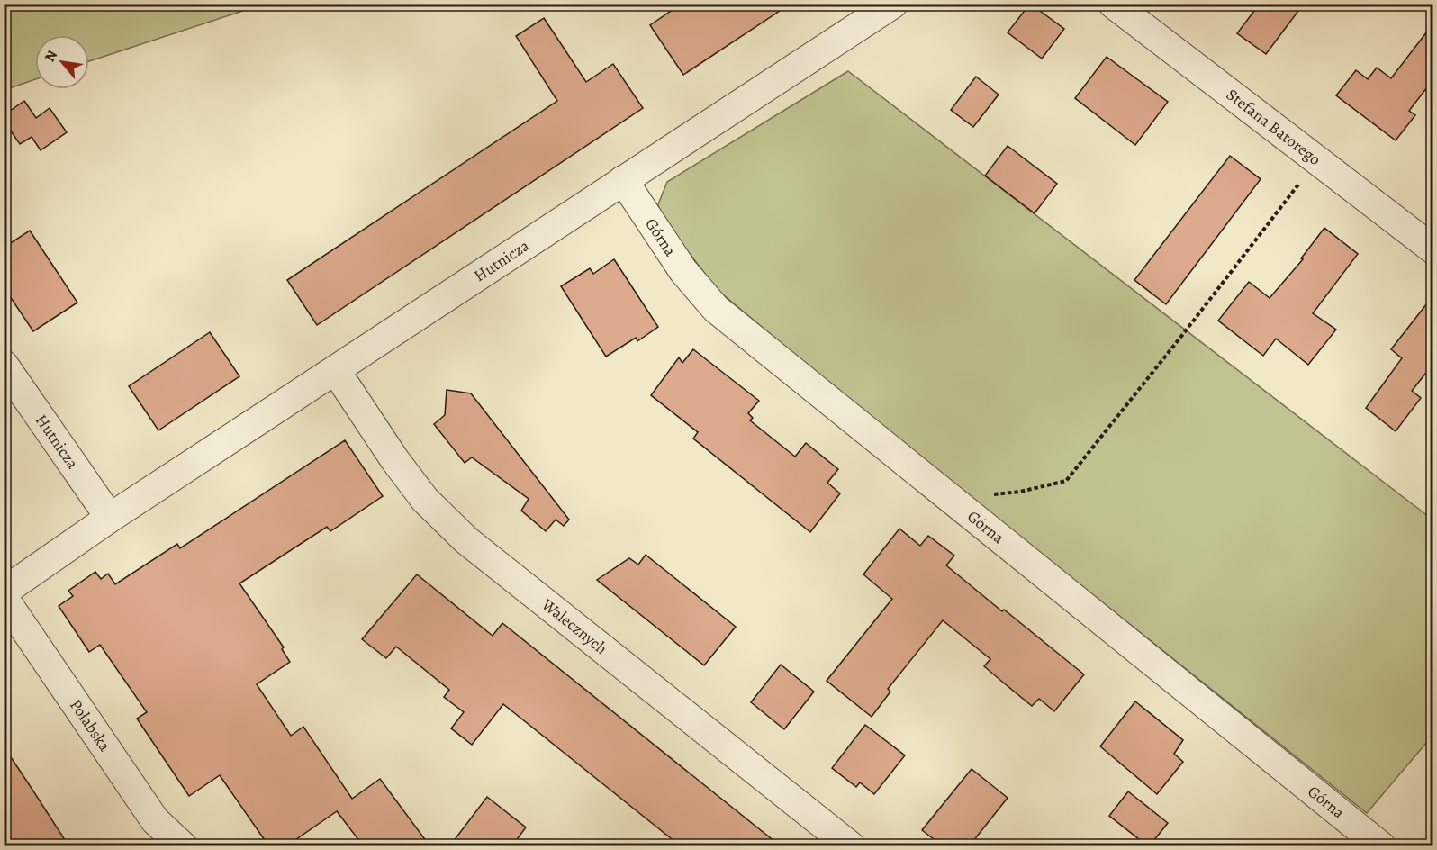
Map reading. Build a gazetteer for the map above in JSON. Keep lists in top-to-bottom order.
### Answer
{
  "streets": {
    "street": [
      "Stefana Batorego",
      "Górna",
      "Hutnicza",
      "Walecznych",
      "Połabska"
    ]
  },
  "crossings": [
    ["Górna", "Hutnicza"],
    ["Hutnicza", "Walecznych"]
  ],
  "north": "top left"
}
